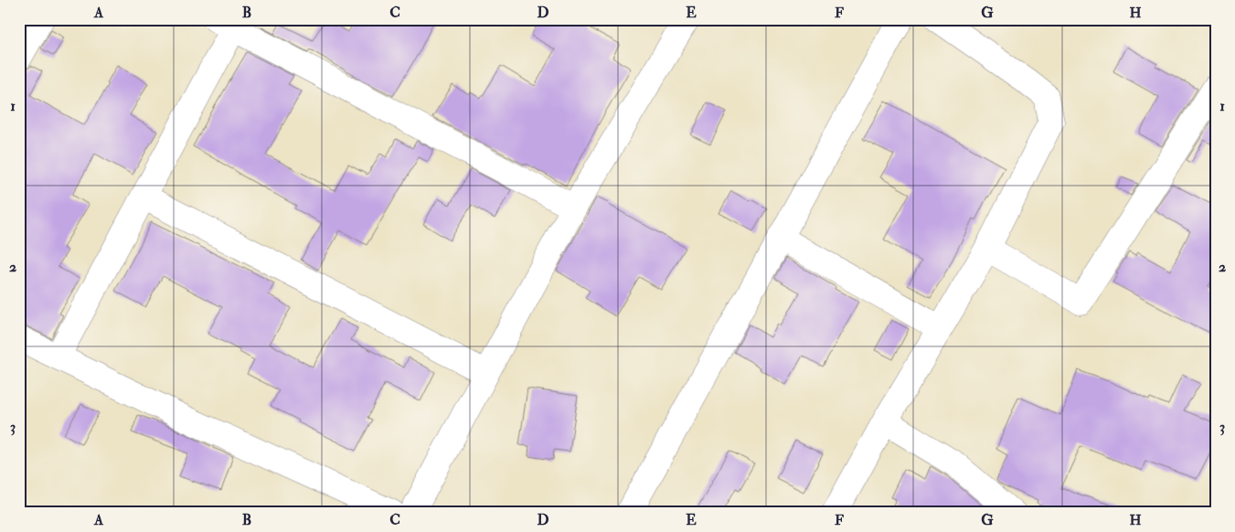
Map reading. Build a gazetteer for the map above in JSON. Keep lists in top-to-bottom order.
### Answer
{
  "grid": {
    "columns": [
      "A",
      "B",
      "C",
      "D",
      "E",
      "F",
      "G",
      "H"
    ],
    "rows": ["1", "2", "3"]
  }
}
